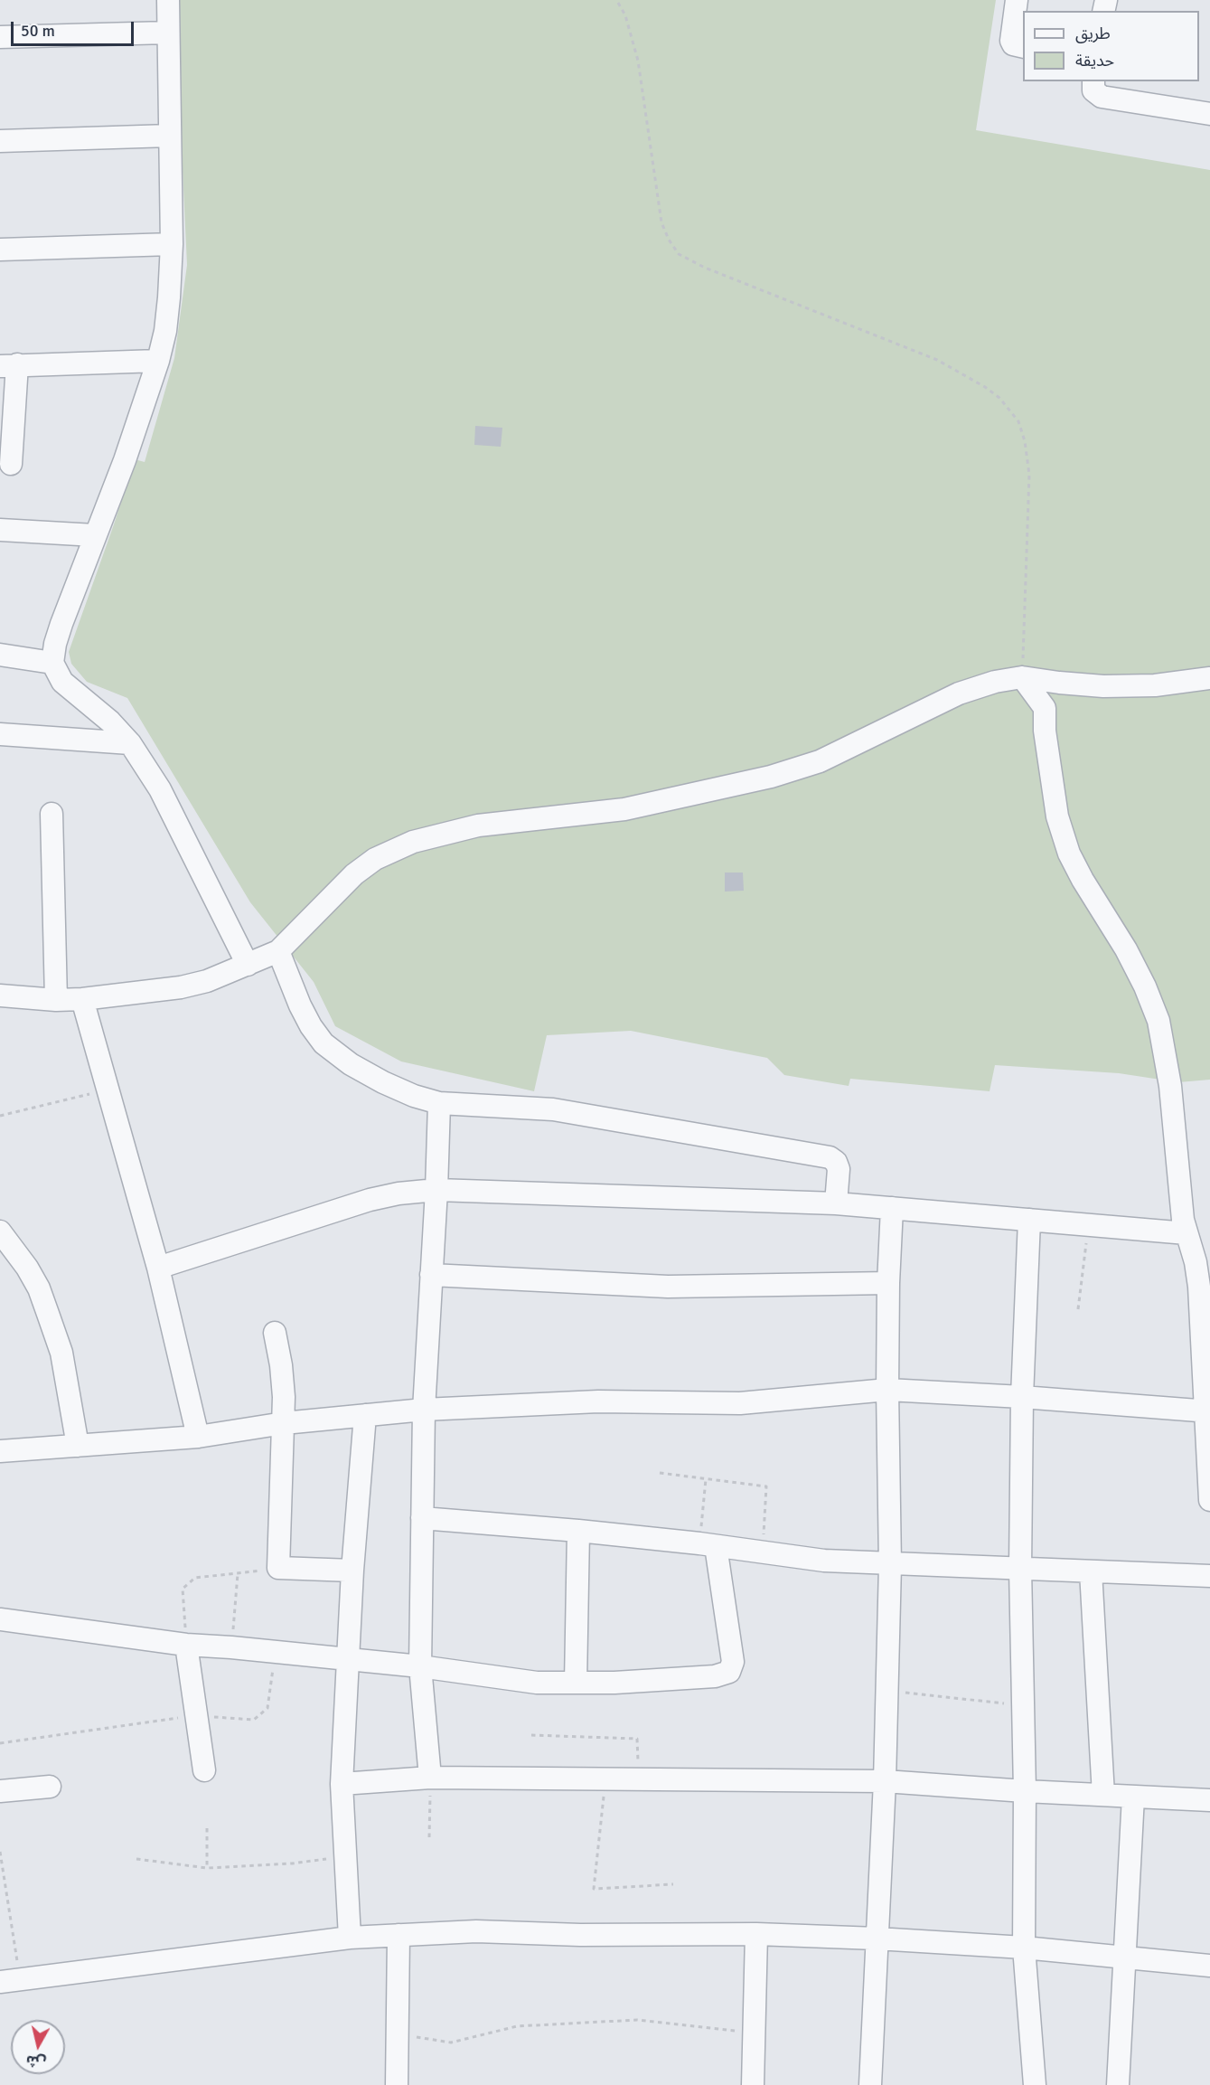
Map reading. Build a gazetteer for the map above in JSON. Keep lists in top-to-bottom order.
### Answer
{
  "legend": ["طريق", "حديقة"],
  "scale_bar": "50 m",
  "north": "bottom"
}
